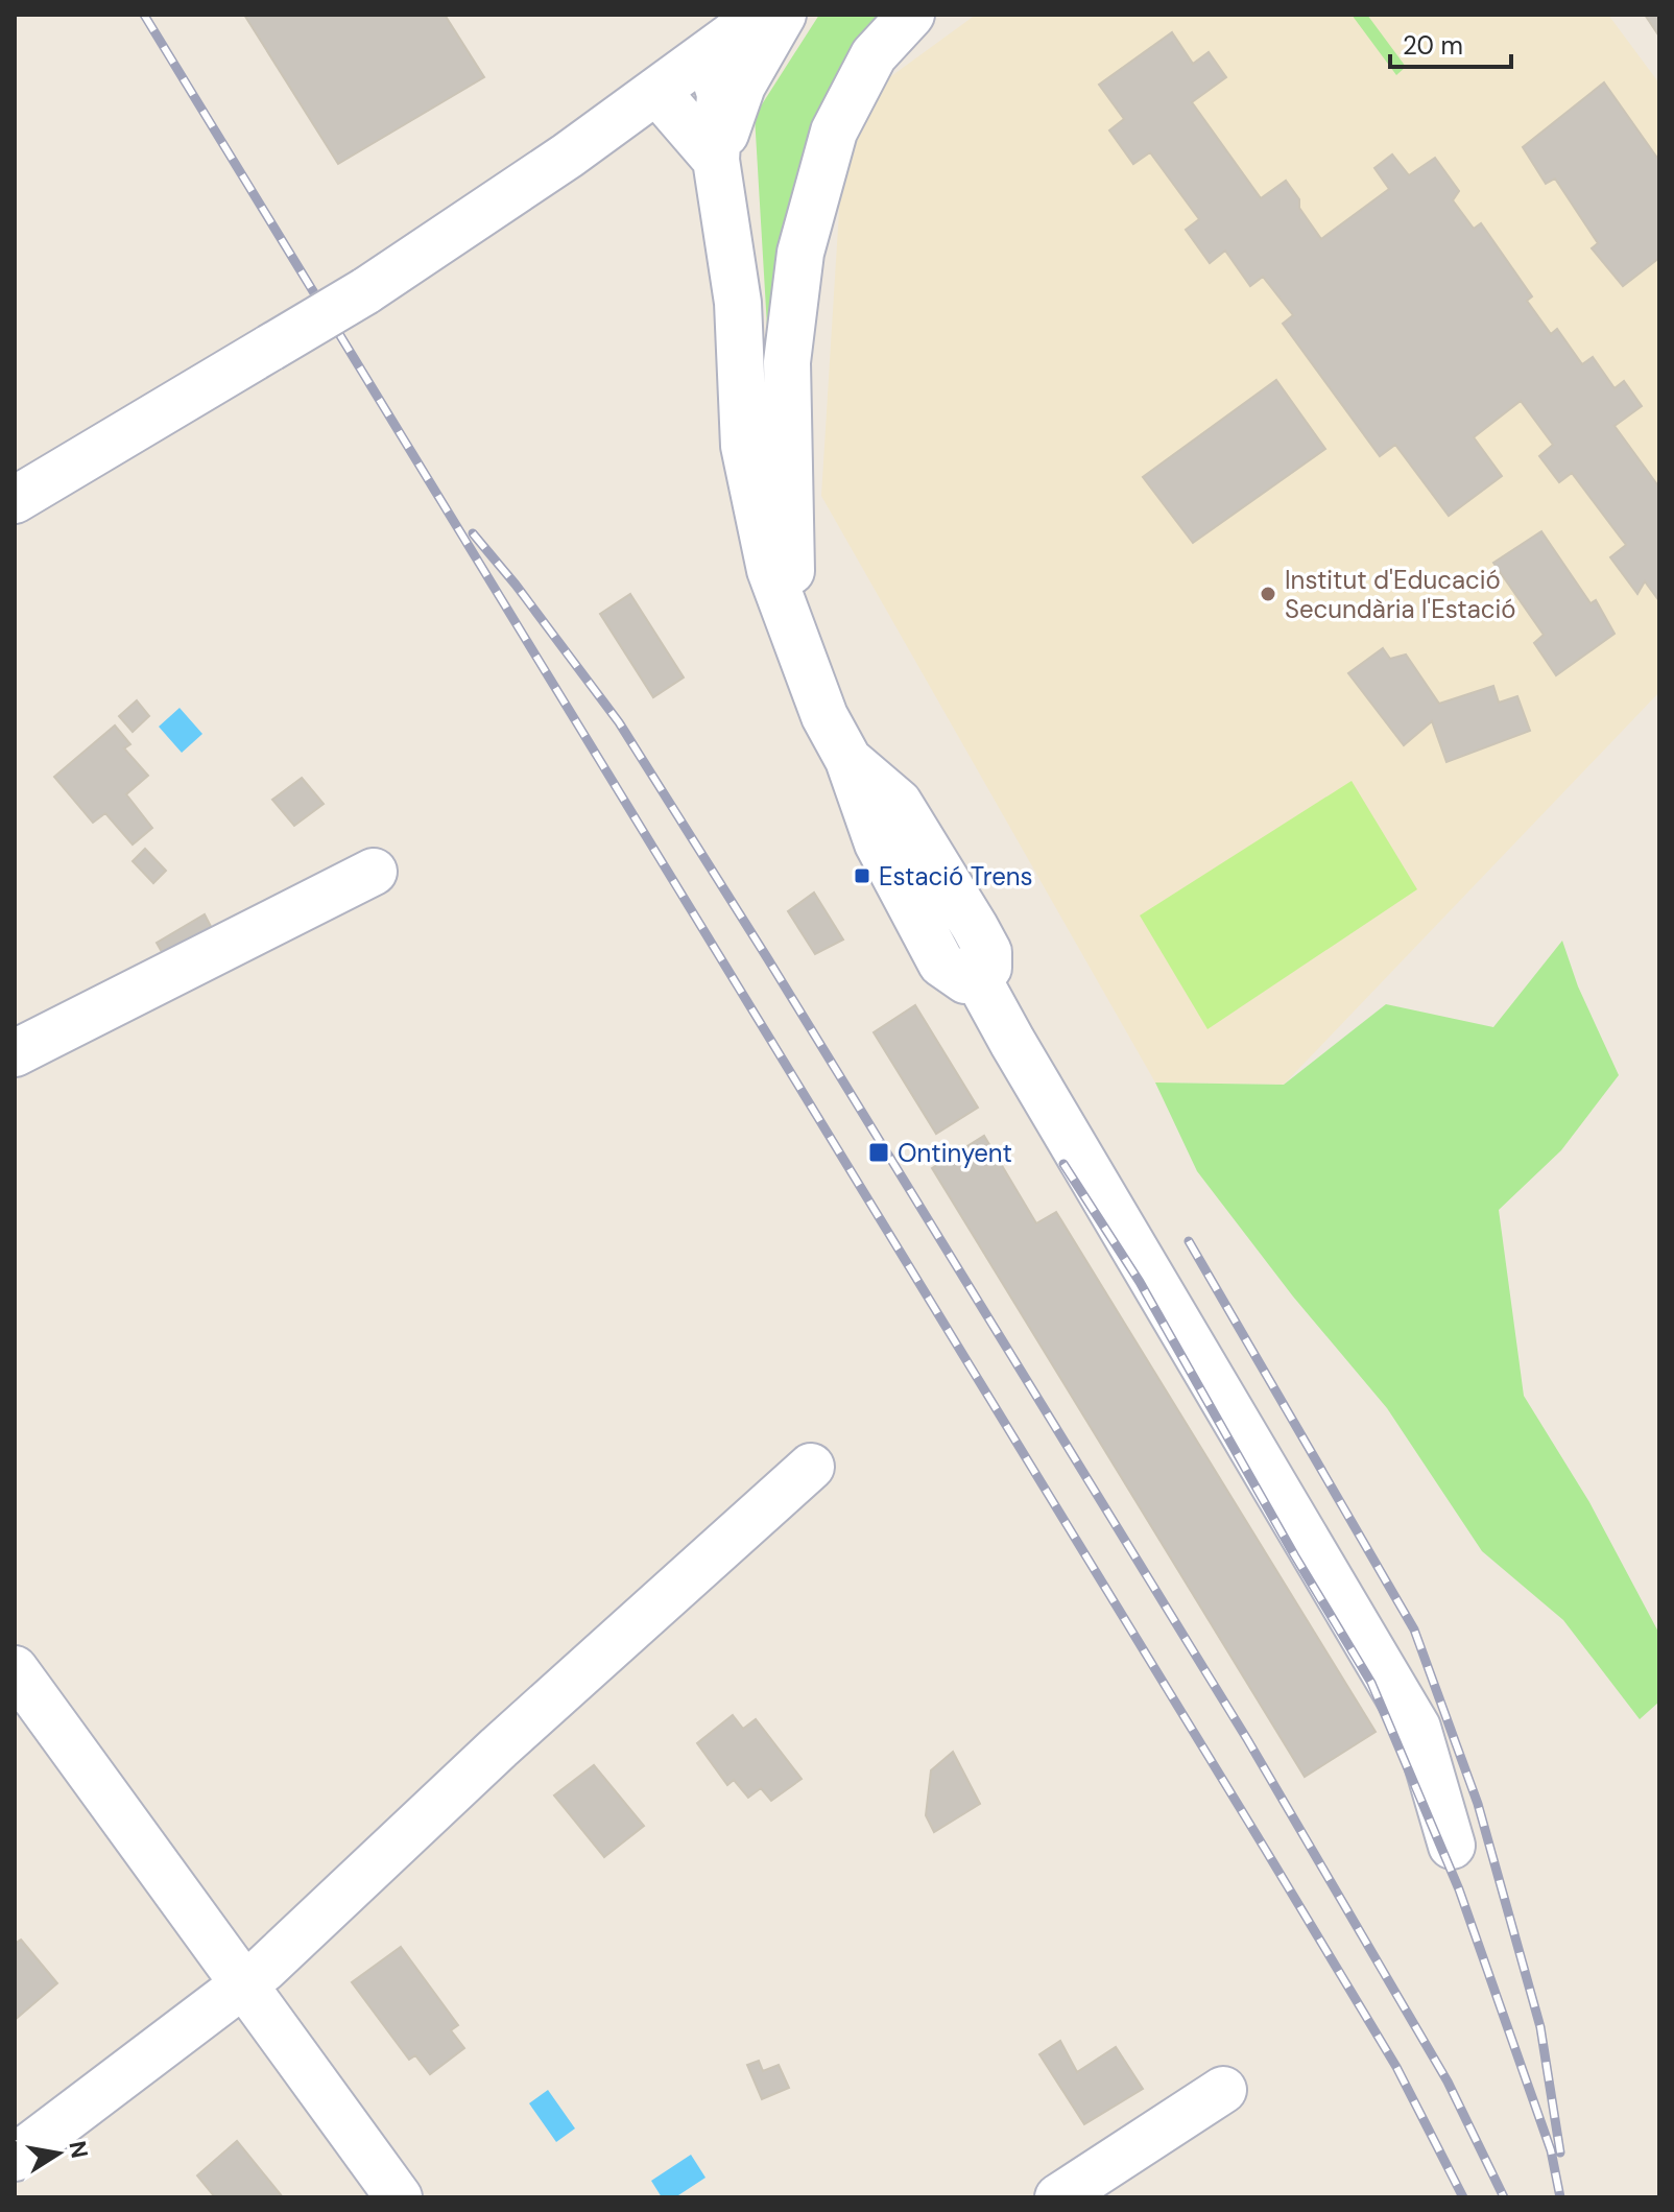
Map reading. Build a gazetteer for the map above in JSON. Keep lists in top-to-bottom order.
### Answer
{
  "places": {
    "other": ["Institut d'Educació Secundària l'Estació"],
    "transit": ["Estació Trens", "Ontinyent"]
  },
  "scale_bar": "20 m",
  "north": "right"
}
